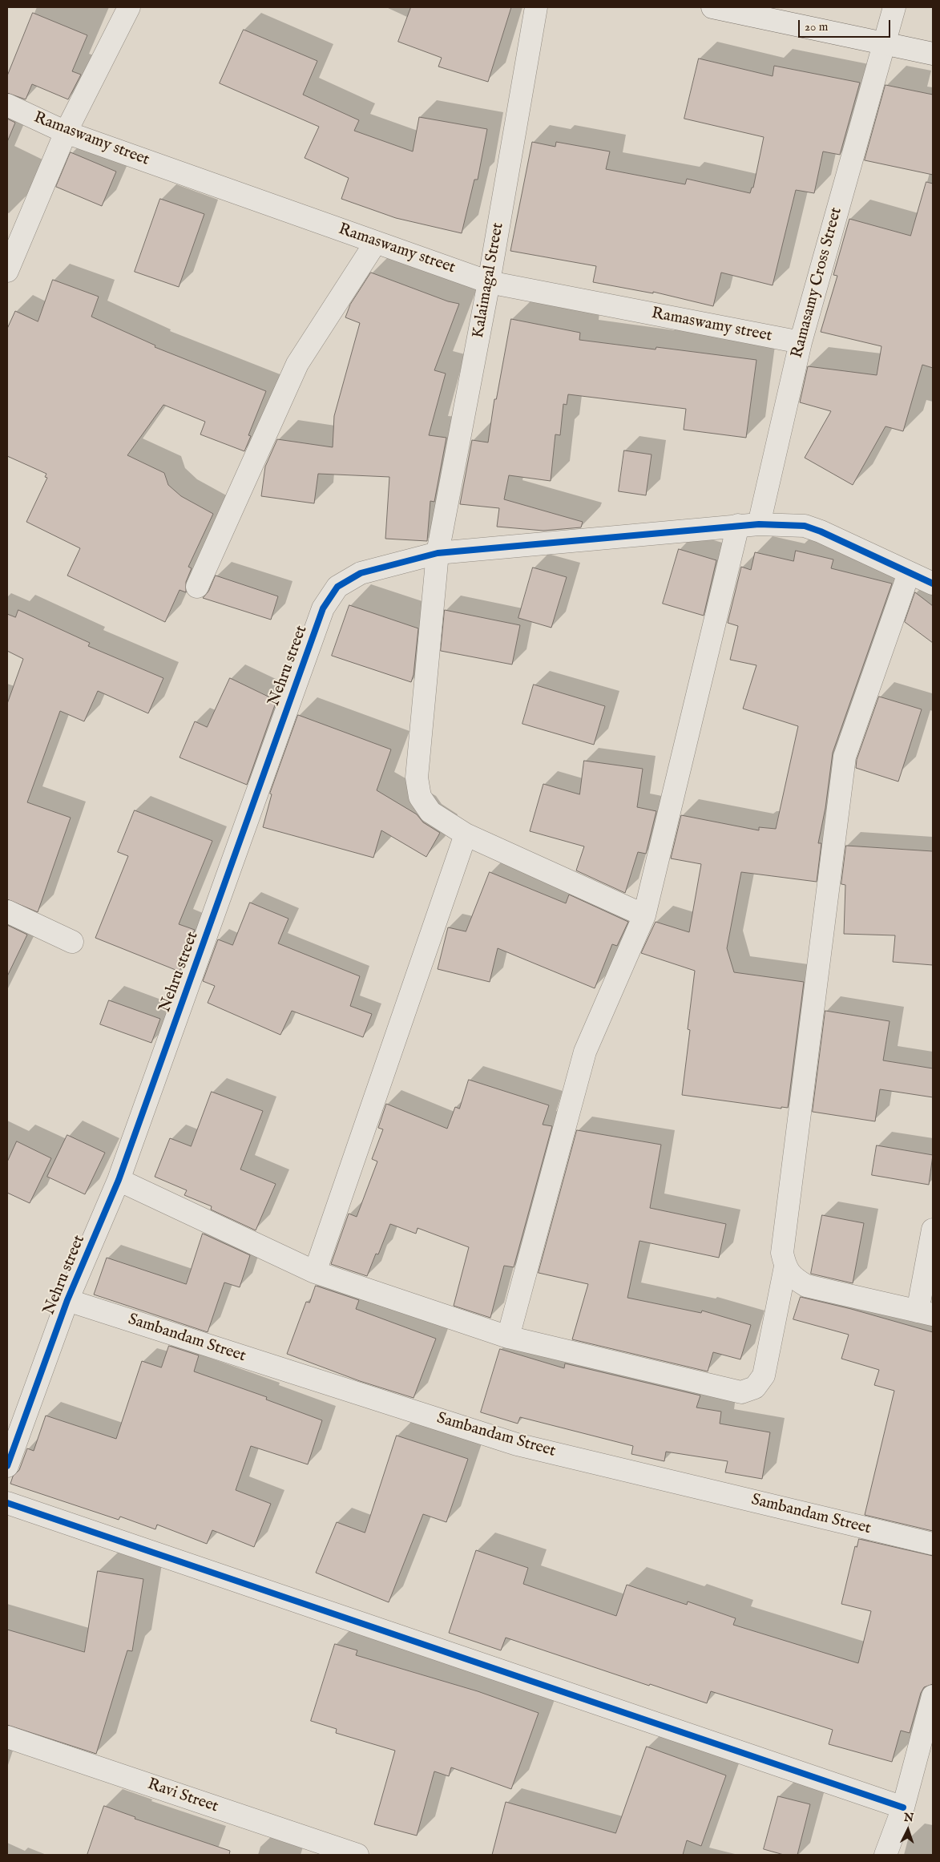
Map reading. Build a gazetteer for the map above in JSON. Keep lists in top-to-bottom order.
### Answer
{
  "streets": {
    "street": [
      "Ramaswamy street",
      "Kalaimagal Street",
      "Ramasamy Cross Street",
      "Nehru street",
      "Sambandam Street",
      "Ravi Street"
    ]
  },
  "crossings": [
    ["Ramaswamy street", "Kalaimagal Street"],
    ["Ramaswamy street", "Ramasamy Cross Street"],
    ["Kalaimagal Street", "Ramasamy Cross Street"],
    ["Kalaimagal Street", "Nehru street"],
    ["Ramasamy Cross Street", "Nehru street"],
    ["Nehru street", "Sambandam Street"]
  ],
  "scale_bar": "20 m",
  "north": "top"
}
